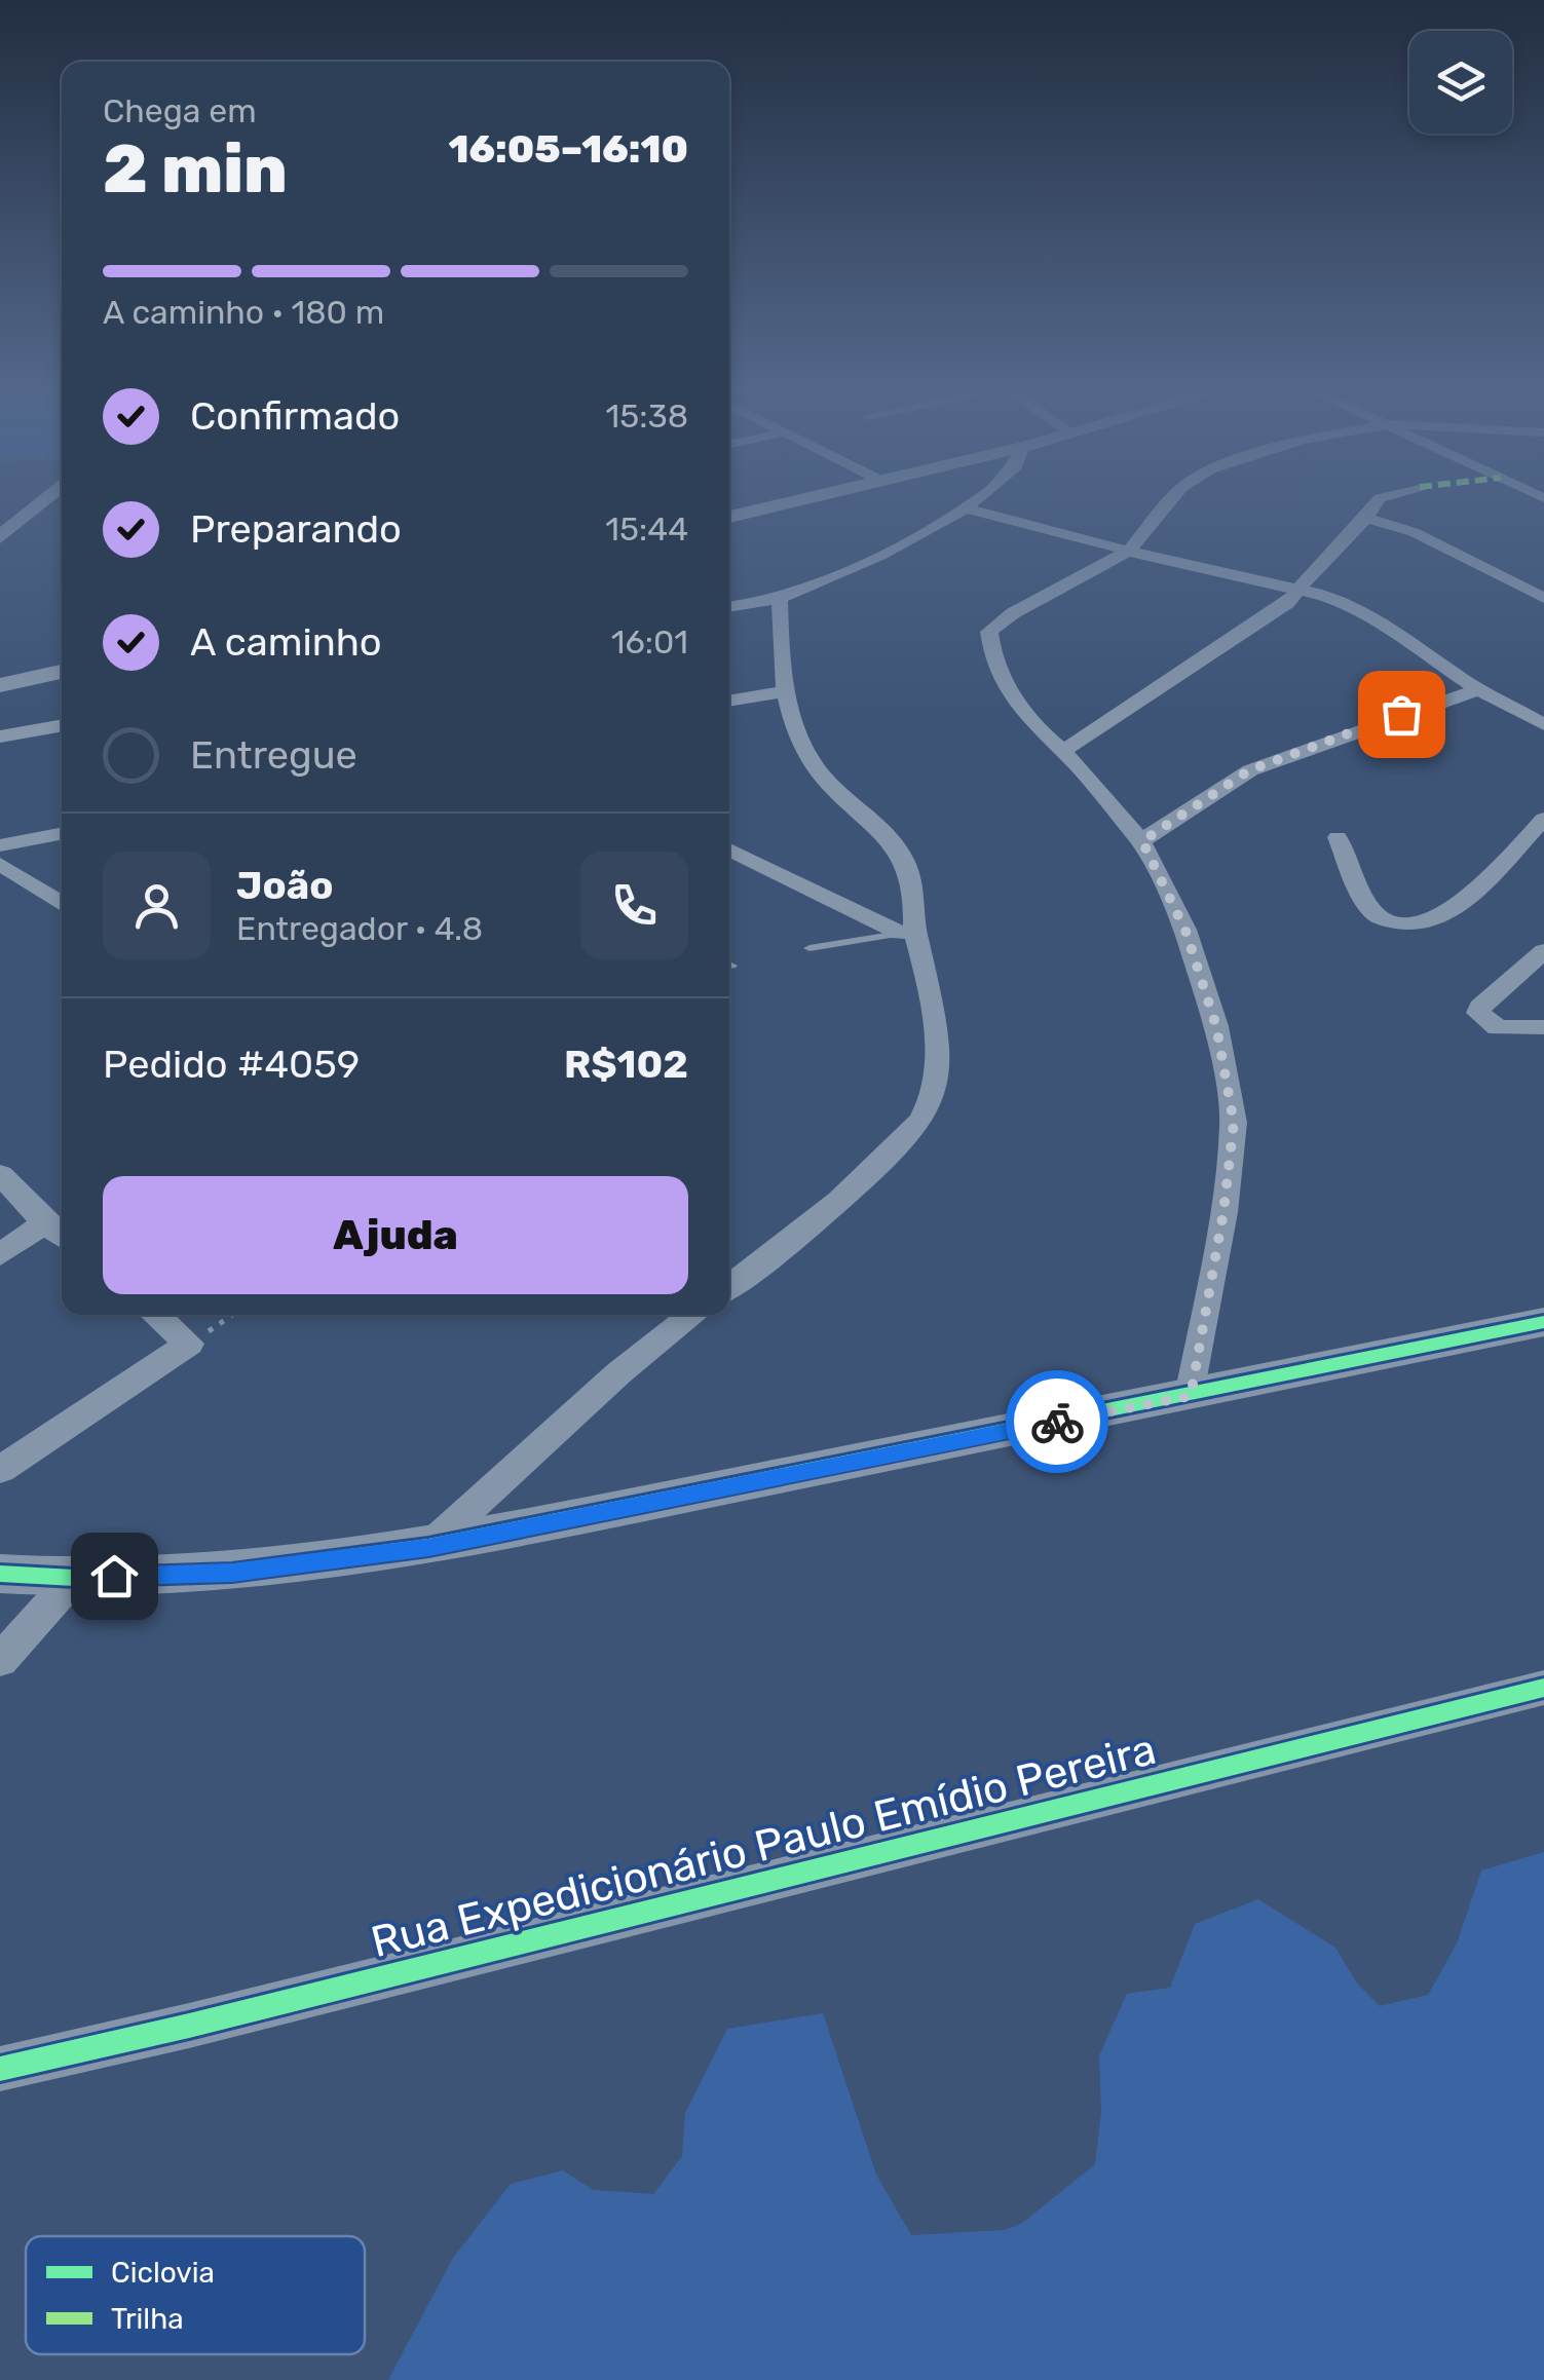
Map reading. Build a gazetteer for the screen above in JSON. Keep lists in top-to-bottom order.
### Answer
{
  "streets": {
    "street": ["Rua Expedicionário Paulo Emídio Pereira"]
  },
  "legend": ["Ciclovia", "Trilha"],
  "page": {
    "heading": ["2 min", "Chega em", "16:05–16:10"],
    "panel": [
      "João",
      "Entregador · 4.8",
      "Pedido #4059",
      "R$102"
    ],
    "bar": "A caminho · 180 m",
    "list": [
      ["Confirmado", "15:38"],
      ["Preparando", "15:44"],
      ["A caminho", "16:01"],
      "Entregue"
    ],
    "buttons": "Ajuda"
  }
}
